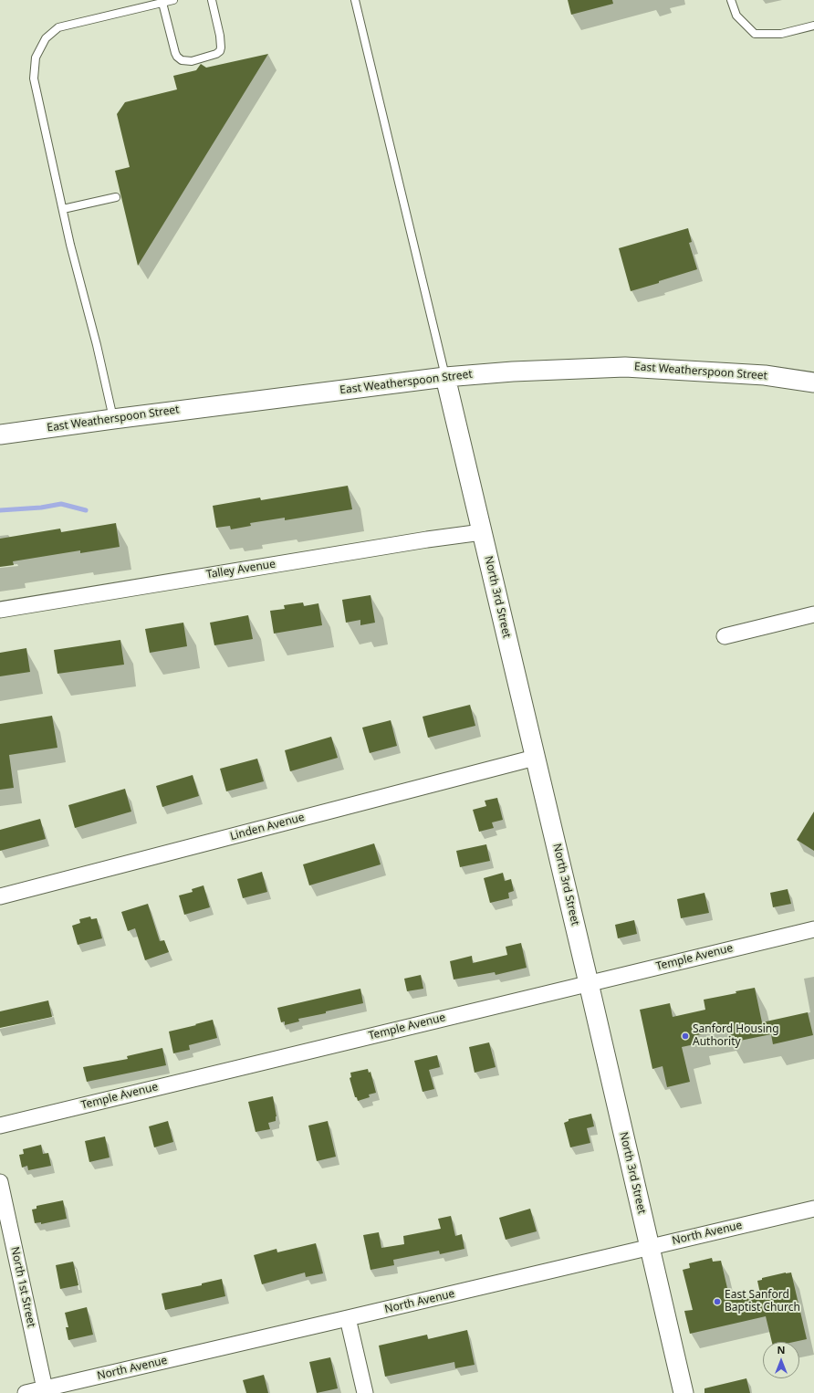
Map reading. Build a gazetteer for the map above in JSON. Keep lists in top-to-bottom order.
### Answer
{
  "streets": {
    "street": [
      "East Weatherspoon Street",
      "Talley Avenue",
      "North 3rd Street",
      "Linden Avenue",
      "Temple Avenue",
      "North Avenue",
      "North 1st Street"
    ]
  },
  "crossings": [
    ["East Weatherspoon Street", "North 3rd Street"],
    ["Talley Avenue", "North 3rd Street"],
    ["North 3rd Street", "Linden Avenue"],
    ["North 3rd Street", "Temple Avenue"],
    ["North 3rd Street", "North Avenue"],
    ["North Avenue", "North 1st Street"]
  ],
  "places": ["Sanford Housing Authority", "East Sanford Baptist Church"],
  "north": "top"
}
